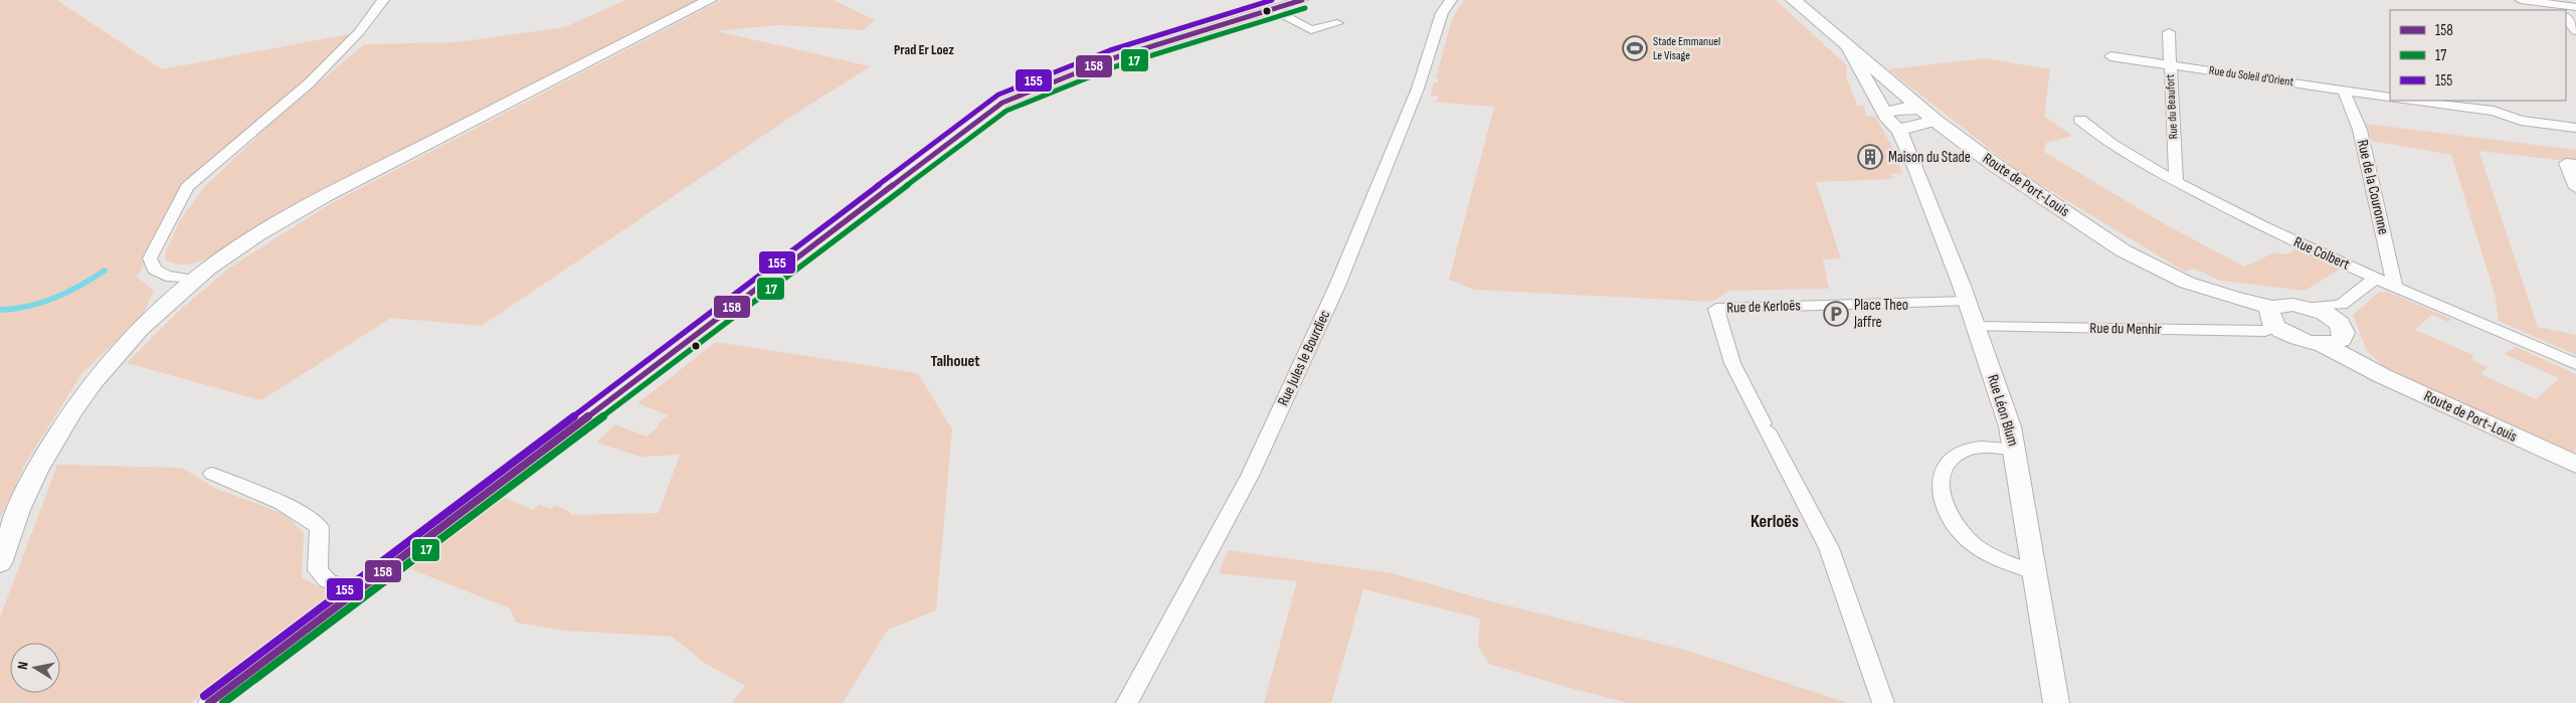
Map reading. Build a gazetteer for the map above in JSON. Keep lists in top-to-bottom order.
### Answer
{
  "streets": {
    "main road": ["Route de Port-Louis"],
    "street": [
      "Rue du Soleil d'Orient",
      "Rue du Beaufort",
      "Rue de la Couronne",
      "Rue Colbert",
      "Rue de Kerloës",
      "Rue du Menhir",
      "Rue Jules le Bourdiec",
      "Rue Léon Blum"
    ]
  },
  "crossings": [
    ["Rue du Soleil d'Orient", "Rue du Beaufort"],
    ["Rue du Soleil d'Orient", "Rue de la Couronne"],
    ["Rue du Beaufort", "Rue Colbert"],
    ["Route de Port-Louis", "Rue du Menhir"],
    ["Route de Port-Louis", "Rue Léon Blum"],
    ["Rue de la Couronne", "Rue Colbert"],
    ["Rue de Kerloës", "Rue Léon Blum"],
    ["Rue du Menhir", "Rue Léon Blum"]
  ],
  "districts": ["Prad Er Loez", "Talhouet", "Kerloës"],
  "places": {
    "sports": ["Stade Emmanuel Le Visage"],
    "building": ["Maison du Stade"],
    "parking": ["Place Theo Jaffre"]
  },
  "lines": ["transit line 158", "transit line 155", "transit line 17"],
  "legend": ["158", "17", "155"],
  "north": "left"
}
